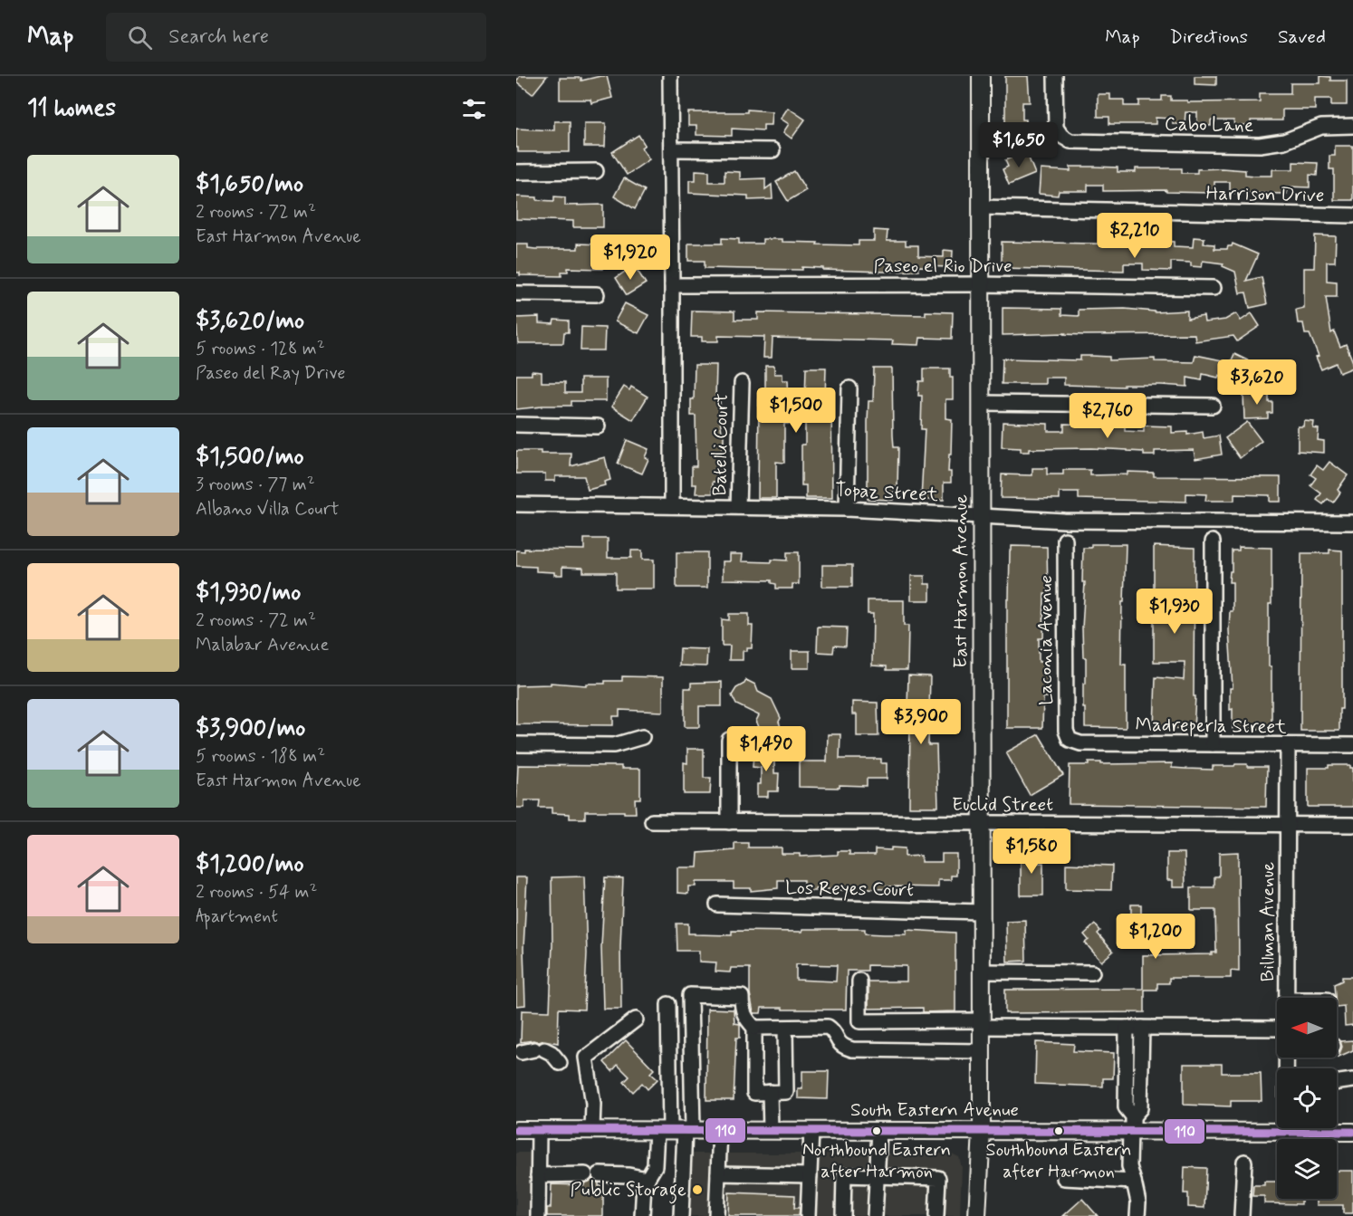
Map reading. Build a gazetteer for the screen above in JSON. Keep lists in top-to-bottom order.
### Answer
{
  "streets": {
    "main road": ["East Harmon Avenue", "South Eastern Avenue"],
    "street": [
      "Cabo Lane",
      "Harrison Drive",
      "Paseo el Rio Drive",
      "Batelli Court",
      "Topaz Street",
      "Laconia Avenue",
      "Madreperla Street",
      "Euclid Street",
      "Los Reyes Court",
      "Billman Avenue"
    ]
  },
  "crossings": [
    ["Harrison Drive", "East Harmon Avenue"],
    ["Paseo el Rio Drive", "East Harmon Avenue"],
    ["Batelli Court", "Topaz Street"],
    ["Topaz Street", "East Harmon Avenue"],
    ["East Harmon Avenue", "Euclid Street"],
    ["East Harmon Avenue", "Los Reyes Court"],
    ["East Harmon Avenue", "South Eastern Avenue"],
    ["Laconia Avenue", "Madreperla Street"],
    ["Madreperla Street", "Billman Avenue"],
    ["Euclid Street", "Billman Avenue"],
    ["Billman Avenue", "South Eastern Avenue"]
  ],
  "places": ["Northbound Eastern after Harmon", "Southbound Eastern after Harmon", "Public Storage"],
  "lines": ["transit line 110"],
  "north": "left",
  "page": {
    "header": "Map",
    "search": "Search here",
    "nav": ["Map", "Directions", "Saved"],
    "heading": "11 homes",
    "price": [
      "$1,650",
      "$2,210",
      "$1,920",
      "$3,620",
      "$1,500",
      "$2,760",
      "$1,930",
      "$3,900",
      "$1,490",
      "$1,580",
      "$1,200"
    ],
    "list": [
      {
        "name": "$1,650/mo",
        "note": "2 rooms · 72 m² · East Harmon Avenue"
      },
      {
        "name": "$3,620/mo",
        "note": "5 rooms · 128 m² · Paseo del Ray Drive"
      },
      {
        "name": "$1,500/mo",
        "note": "3 rooms · 77 m² · Albano Villa Court"
      },
      {
        "name": "$1,930/mo",
        "note": "2 rooms · 72 m² · Malabar Avenue"
      },
      {
        "name": "$3,900/mo",
        "note": "5 rooms · 188 m² · East Harmon Avenue"
      },
      {
        "name": "$1,200/mo",
        "note": "2 rooms · 54 m² · Apartment"
      }
    ]
  }
}
